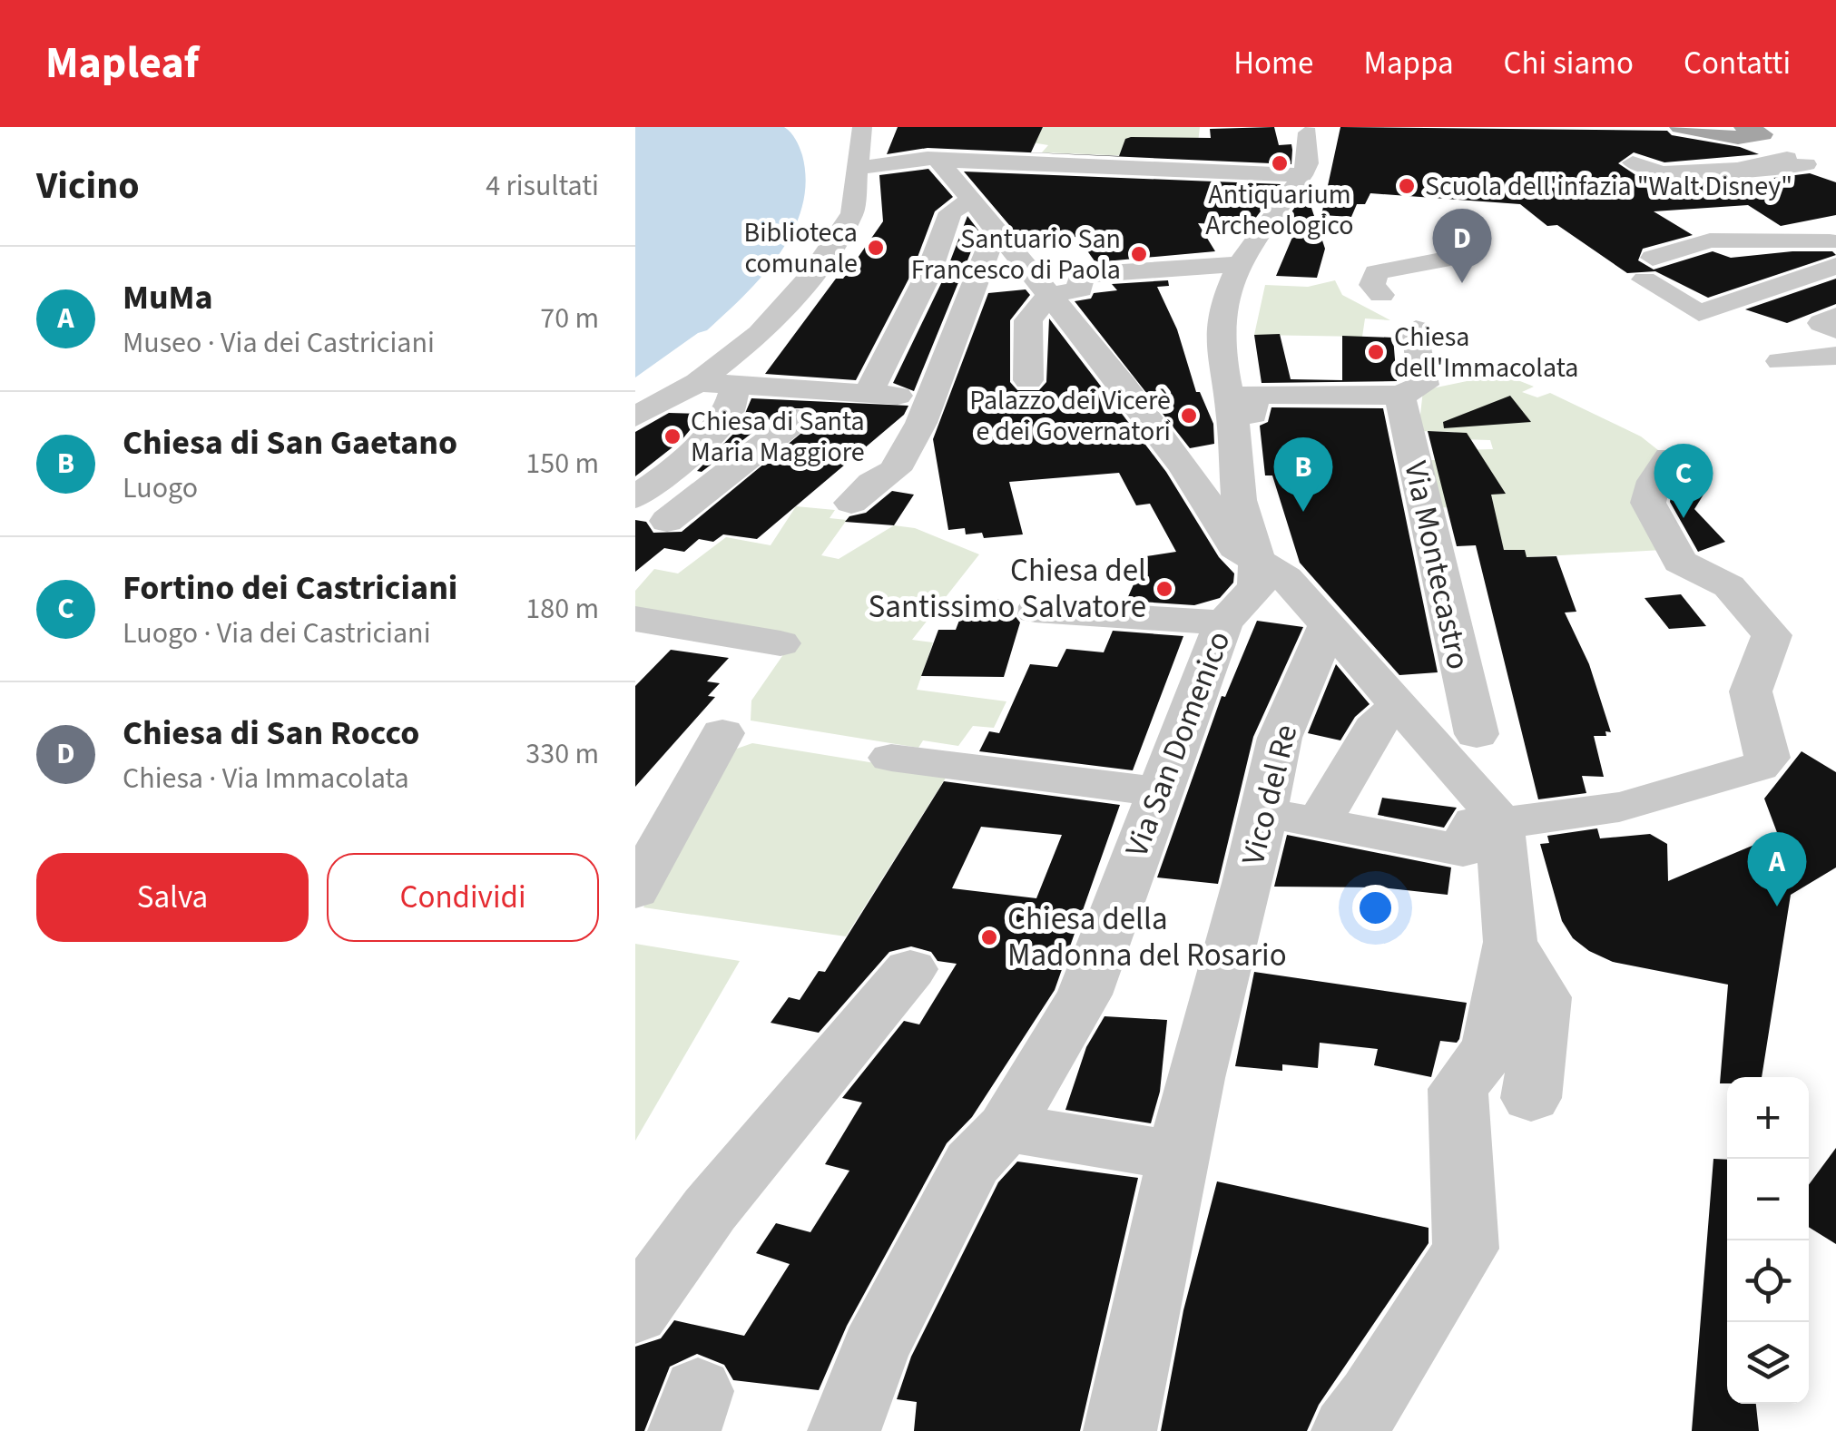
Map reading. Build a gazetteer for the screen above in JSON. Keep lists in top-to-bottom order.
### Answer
{
  "streets": {
    "street": ["Via Montecastro", "Via San Domenico", "Vico del Re"]
  },
  "places": [
    "Antiquarium Archeologico",
    "Scuola dell'infazia \"Walt Disney\"",
    "Biblioteca comunale",
    "Santuario San Francesco di Paola",
    "Chiesa dell'Immacolata",
    "Palazzo dei Vicerè e dei Governatori",
    "Chiesa di Santa Maria Maggiore",
    "Chiesa del Santissimo Salvatore",
    "Chiesa della Madonna del Rosario"
  ],
  "page": {
    "header": "Mapleaf",
    "nav": [
      "Home",
      "Mappa",
      "Chi siamo",
      "Contatti"
    ],
    "heading": ["Vicino", "4 risultati"],
    "pins": [
      "D",
      "B",
      "C",
      "A"
    ],
    "list": [
      {
        "mark": "A",
        "name": "MuMa",
        "note": "Museo · Via dei Castriciani",
        "value": "70 m"
      },
      {
        "mark": "B",
        "name": "Chiesa di San Gaetano",
        "note": "Luogo",
        "value": "150 m"
      },
      {
        "mark": "C",
        "name": "Fortino dei Castriciani",
        "note": "Luogo · Via dei Castriciani",
        "value": "180 m"
      },
      {
        "mark": "D",
        "name": "Chiesa di San Rocco",
        "note": "Chiesa · Via Immacolata",
        "value": "330 m"
      }
    ],
    "buttons": ["Salva", "Condividi"],
    "map_buttons": ["+", "−"]
  }
}
